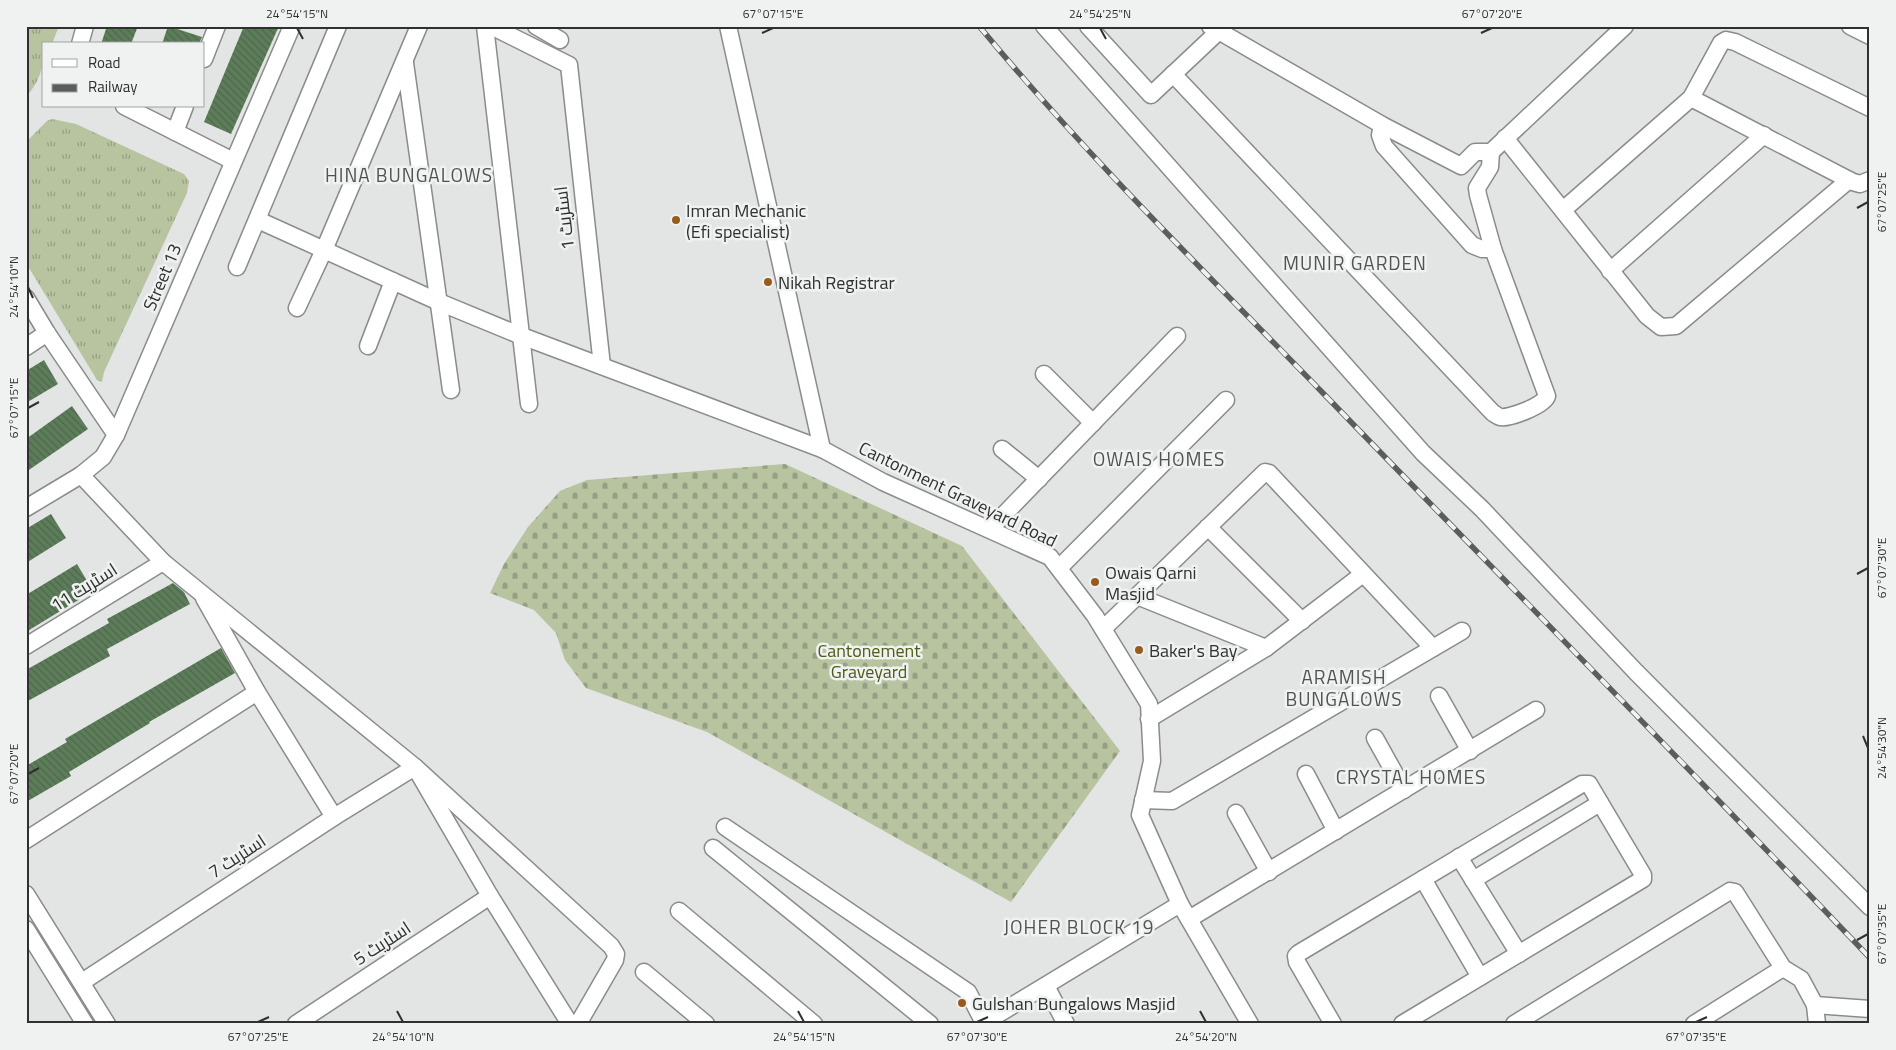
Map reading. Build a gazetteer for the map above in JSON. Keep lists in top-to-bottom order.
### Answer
{
  "streets": {
    "street": [
      "اسٹریٹ 1",
      "Street 13",
      "Cantonment Graveyard Road",
      "اسٹریٹ 11",
      "اسٹریٹ 7",
      "اسٹریٹ 5"
    ]
  },
  "crossings": [
    ["اسٹریٹ 1", "Cantonment Graveyard Road"]
  ],
  "districts": [
    "HINA BUNGALOWS",
    "MUNIR GARDEN",
    "OWAIS HOMES",
    "ARAMISH BUNGALOWS",
    "CRYSTAL HOMES",
    "JOHER BLOCK 19"
  ],
  "parks": ["Cantonement Graveyard"],
  "places": [
    "Imran Mechanic (Efi specialist)",
    "Nikah Registrar",
    "Owais Qarni Masjid",
    "Baker's Bay",
    "Gulshan Bungalows Masjid"
  ],
  "legend": ["Road", "Railway"],
  "coordinates": [
    "24°54'15\"N",
    "67°07'15\"E",
    "24°54'25\"N",
    "67°07'20\"E",
    "67°07'25\"E",
    "24°54'10\"N",
    "67°07'30\"E",
    "24°54'30\"N",
    "67°07'35\"E",
    "24°54'20\"N"
  ]
}
